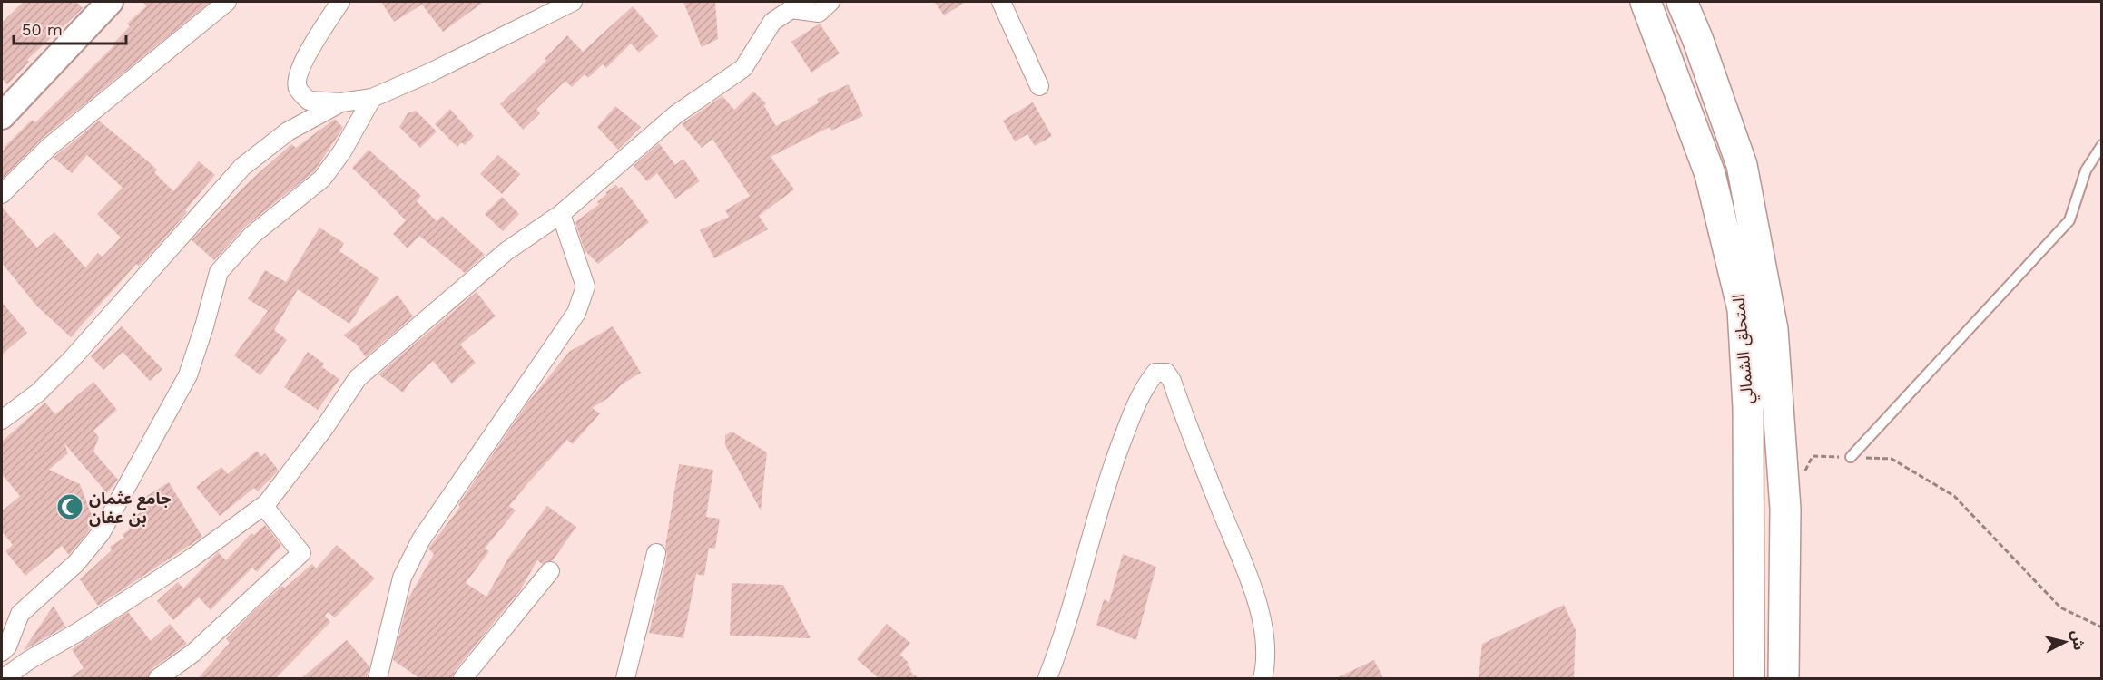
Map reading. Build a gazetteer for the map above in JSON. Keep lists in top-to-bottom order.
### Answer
{
  "streets": {
    "highway": ["المتحلق الشمالي"]
  },
  "places": {
    "mosque": ["جامع عثمان بن عفان"]
  },
  "scale_bar": "50 m",
  "north": "right"
}
